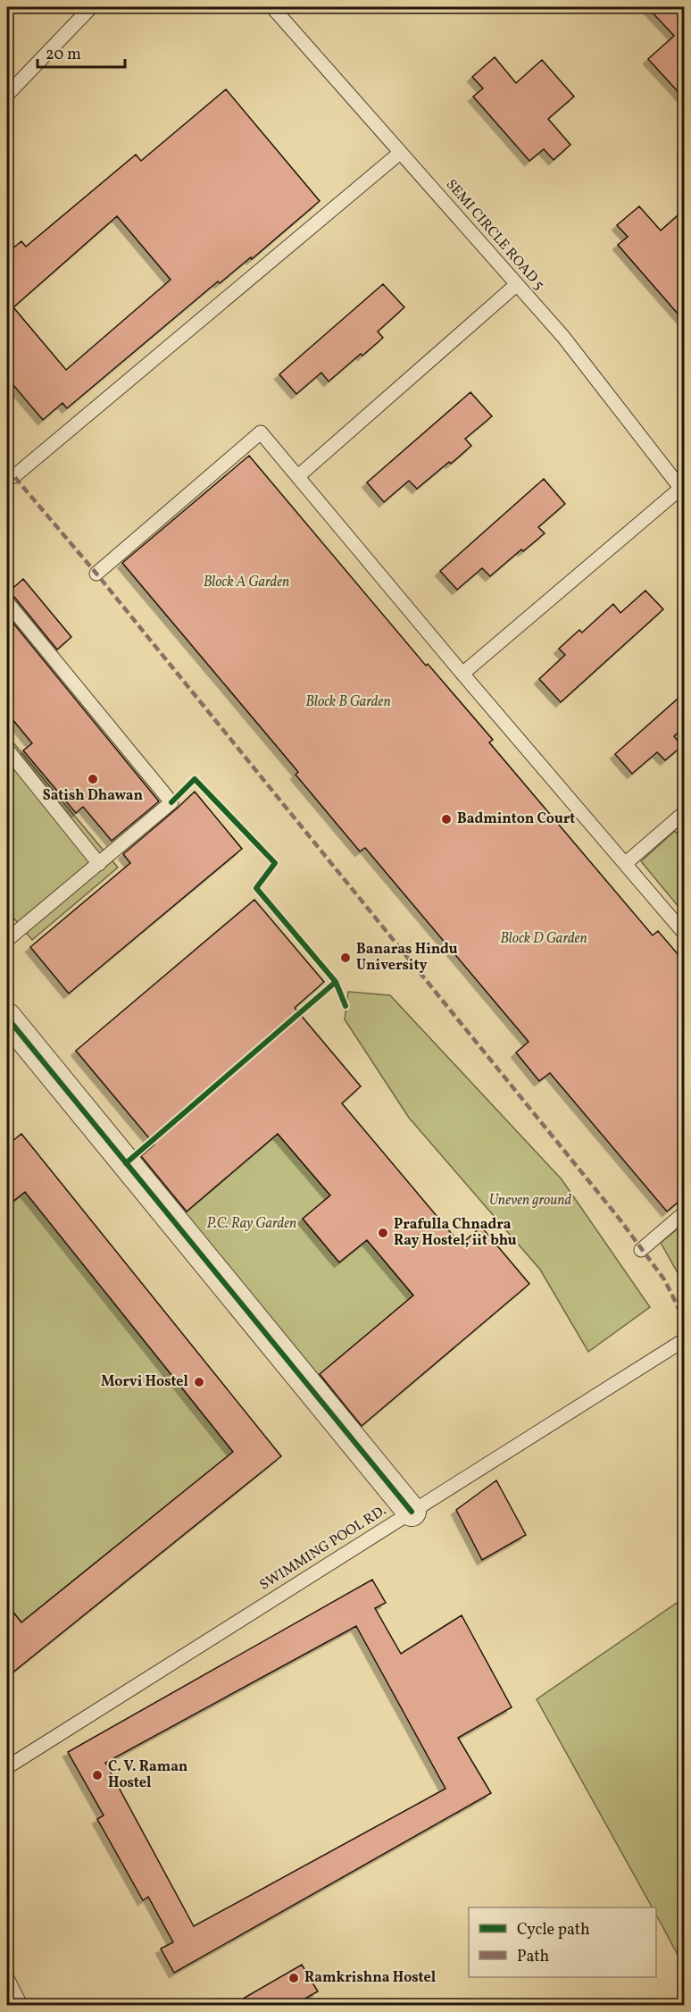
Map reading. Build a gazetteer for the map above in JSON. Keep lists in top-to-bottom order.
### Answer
{
  "streets": {
    "lane": ["SEMI CIRCLE ROAD 5", "SWIMMING POOL RD."]
  },
  "parks": [
    "Block A Garden",
    "Block B Garden",
    "Block D Garden",
    "Uneven ground",
    "P.C. Ray Garden"
  ],
  "places": [
    "Satish Dhawan",
    "Badminton Court",
    "Banaras Hindu University",
    "Prafulla Chnadra Ray Hostel, iit bhu",
    "Morvi Hostel",
    "C. V. Raman Hostel",
    "Ramkrishna Hostel"
  ],
  "legend": ["Cycle path", "Path"],
  "scale_bar": "20 m"
}
